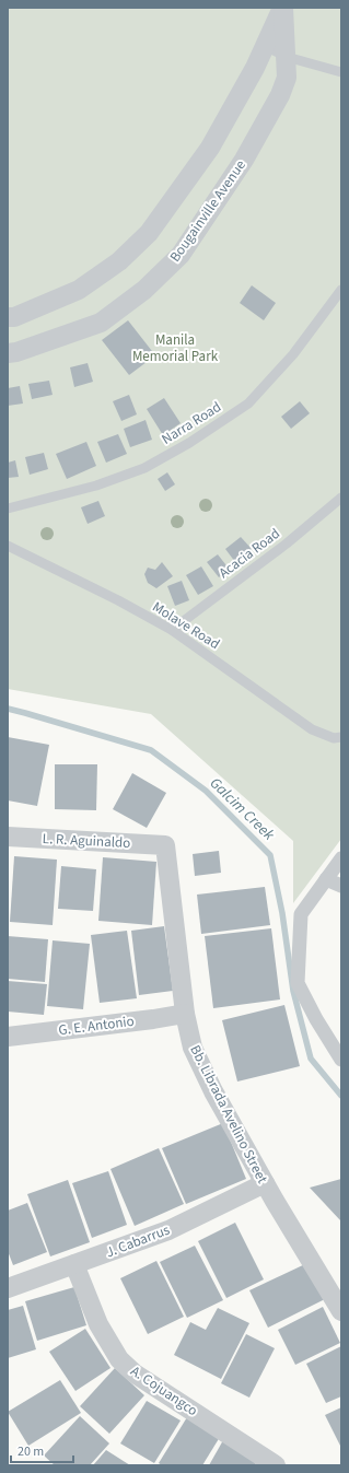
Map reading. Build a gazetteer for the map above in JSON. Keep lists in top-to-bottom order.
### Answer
{
  "streets": {
    "street": [
      "Bougainville Avenue",
      "L. R. Aguinaldo",
      "G. E. Antonio",
      "Bb. Librada Avelino Street",
      "J. Cabarrus",
      "A. Cojuangco"
    ],
    "lane": ["Narra Road", "Acacia Road", "Molave Road"]
  },
  "crossings": [
    ["Acacia Road", "Molave Road"],
    ["L. R. Aguinaldo", "Bb. Librada Avelino Street"],
    ["G. E. Antonio", "Bb. Librada Avelino Street"],
    ["Bb. Librada Avelino Street", "J. Cabarrus"],
    ["J. Cabarrus", "A. Cojuangco"]
  ],
  "water": ["Galcim Creek"],
  "parks": ["Manila Memorial Park"],
  "scale_bar": "20 m"
}
